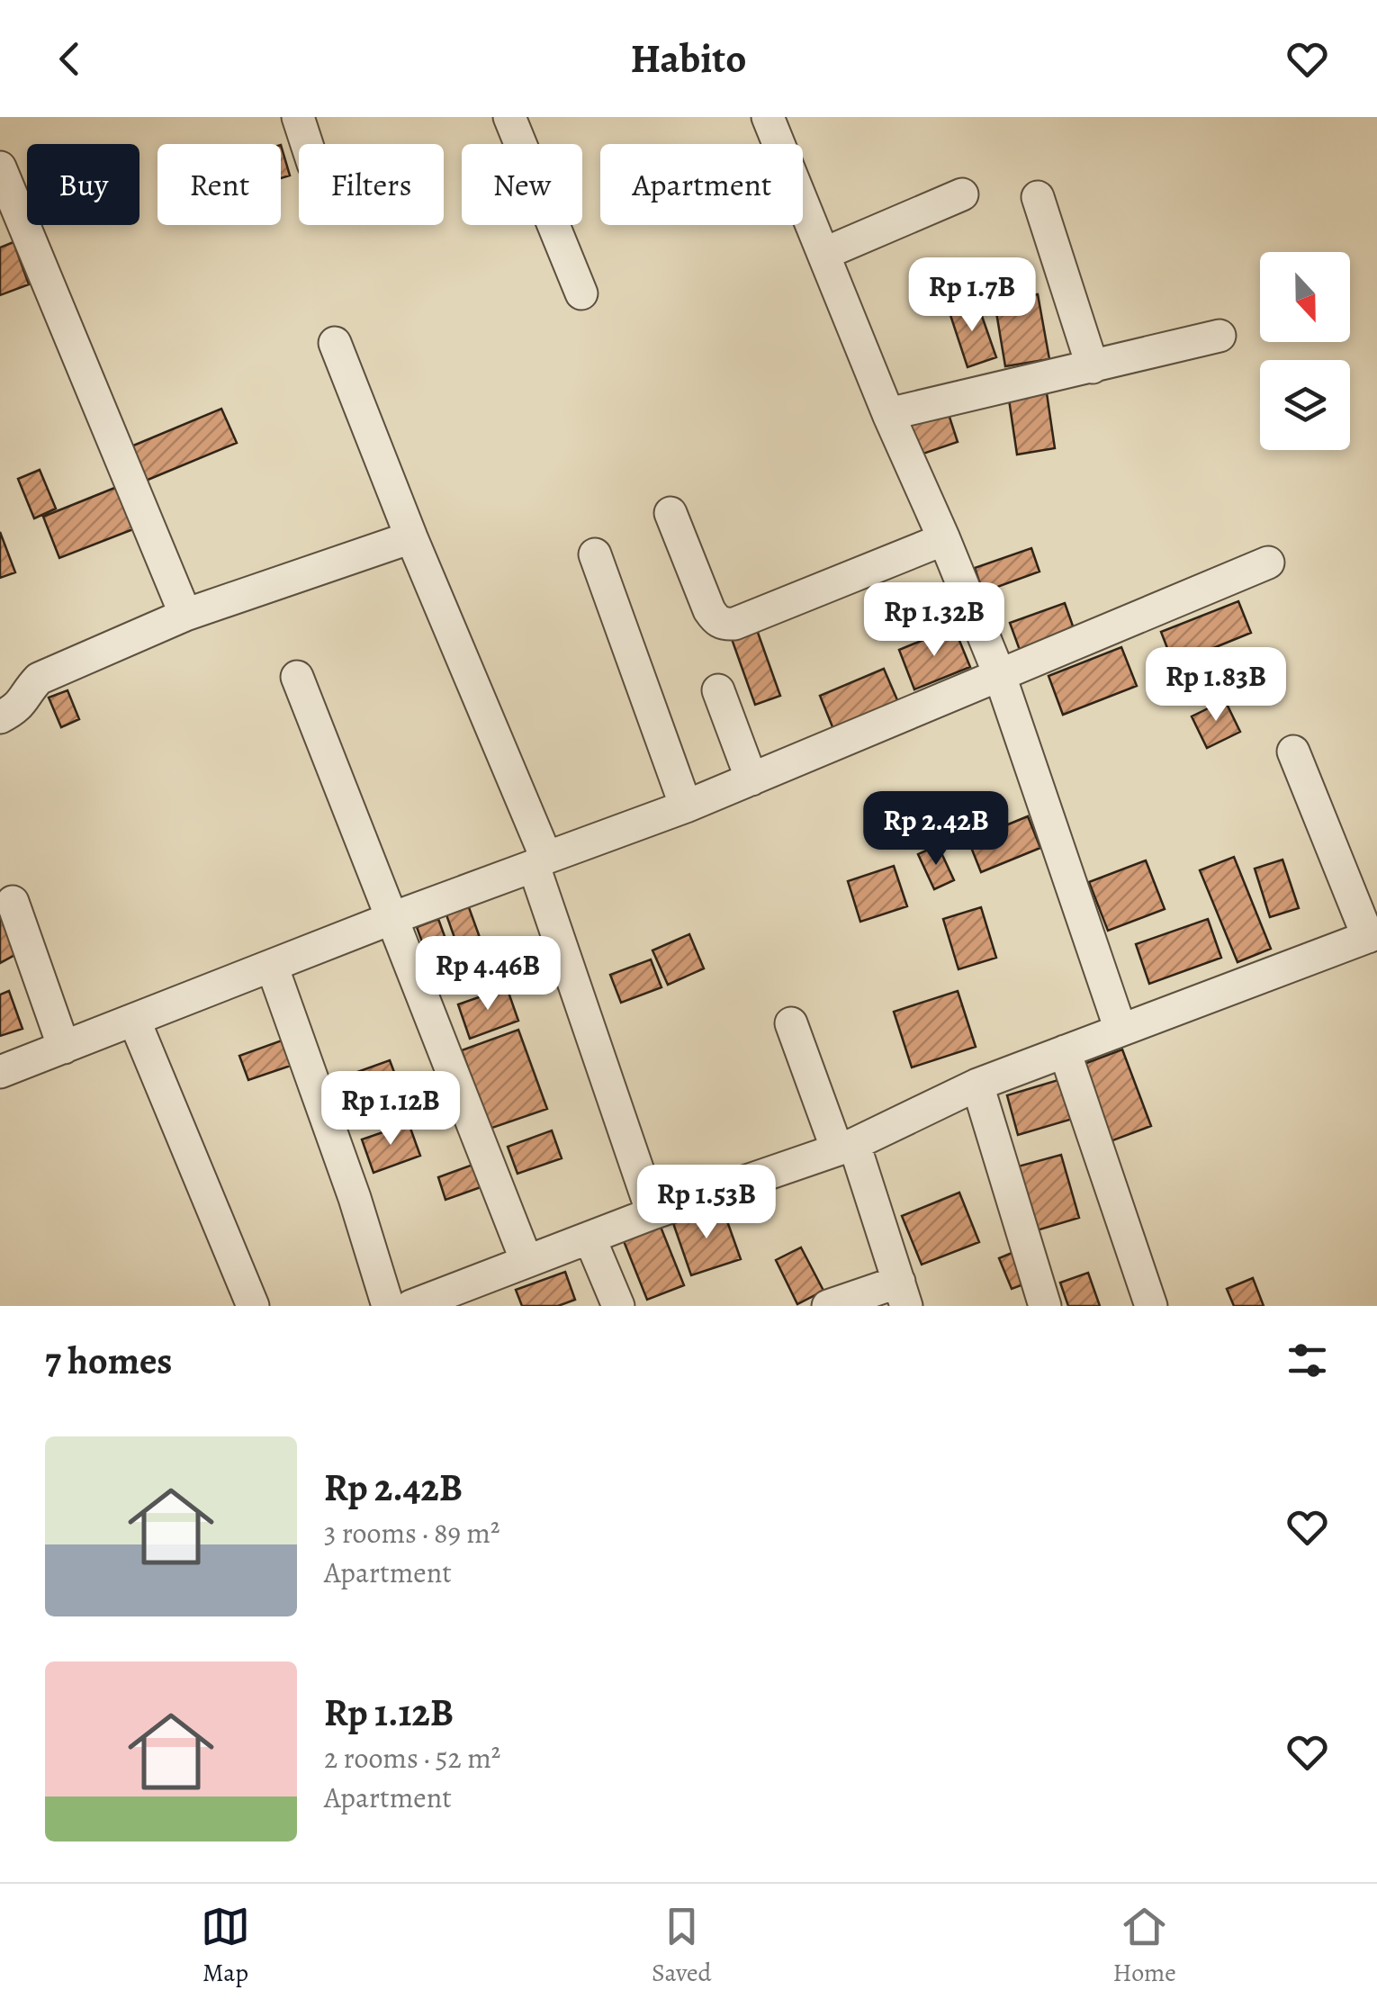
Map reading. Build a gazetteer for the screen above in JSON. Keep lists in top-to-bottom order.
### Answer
{
  "north": "bottom",
  "page": {
    "header": "Habito",
    "chip": [
      "Buy",
      "Rent",
      "Filters",
      "New",
      "Apartment"
    ],
    "price": [
      "Rp 1.7B",
      "Rp 1.32B",
      "Rp 1.83B",
      "Rp 2.42B",
      "Rp 4.46B",
      "Rp 1.12B",
      "Rp 1.53B"
    ],
    "heading": "7 homes",
    "list": [
      {
        "name": "Rp 2.42B",
        "note": "3 rooms · 89 m² · Apartment"
      },
      {
        "name": "Rp 1.12B",
        "note": "2 rooms · 52 m² · Apartment"
      }
    ],
    "tabs": ["Map", "Saved", "Home"]
  }
}
